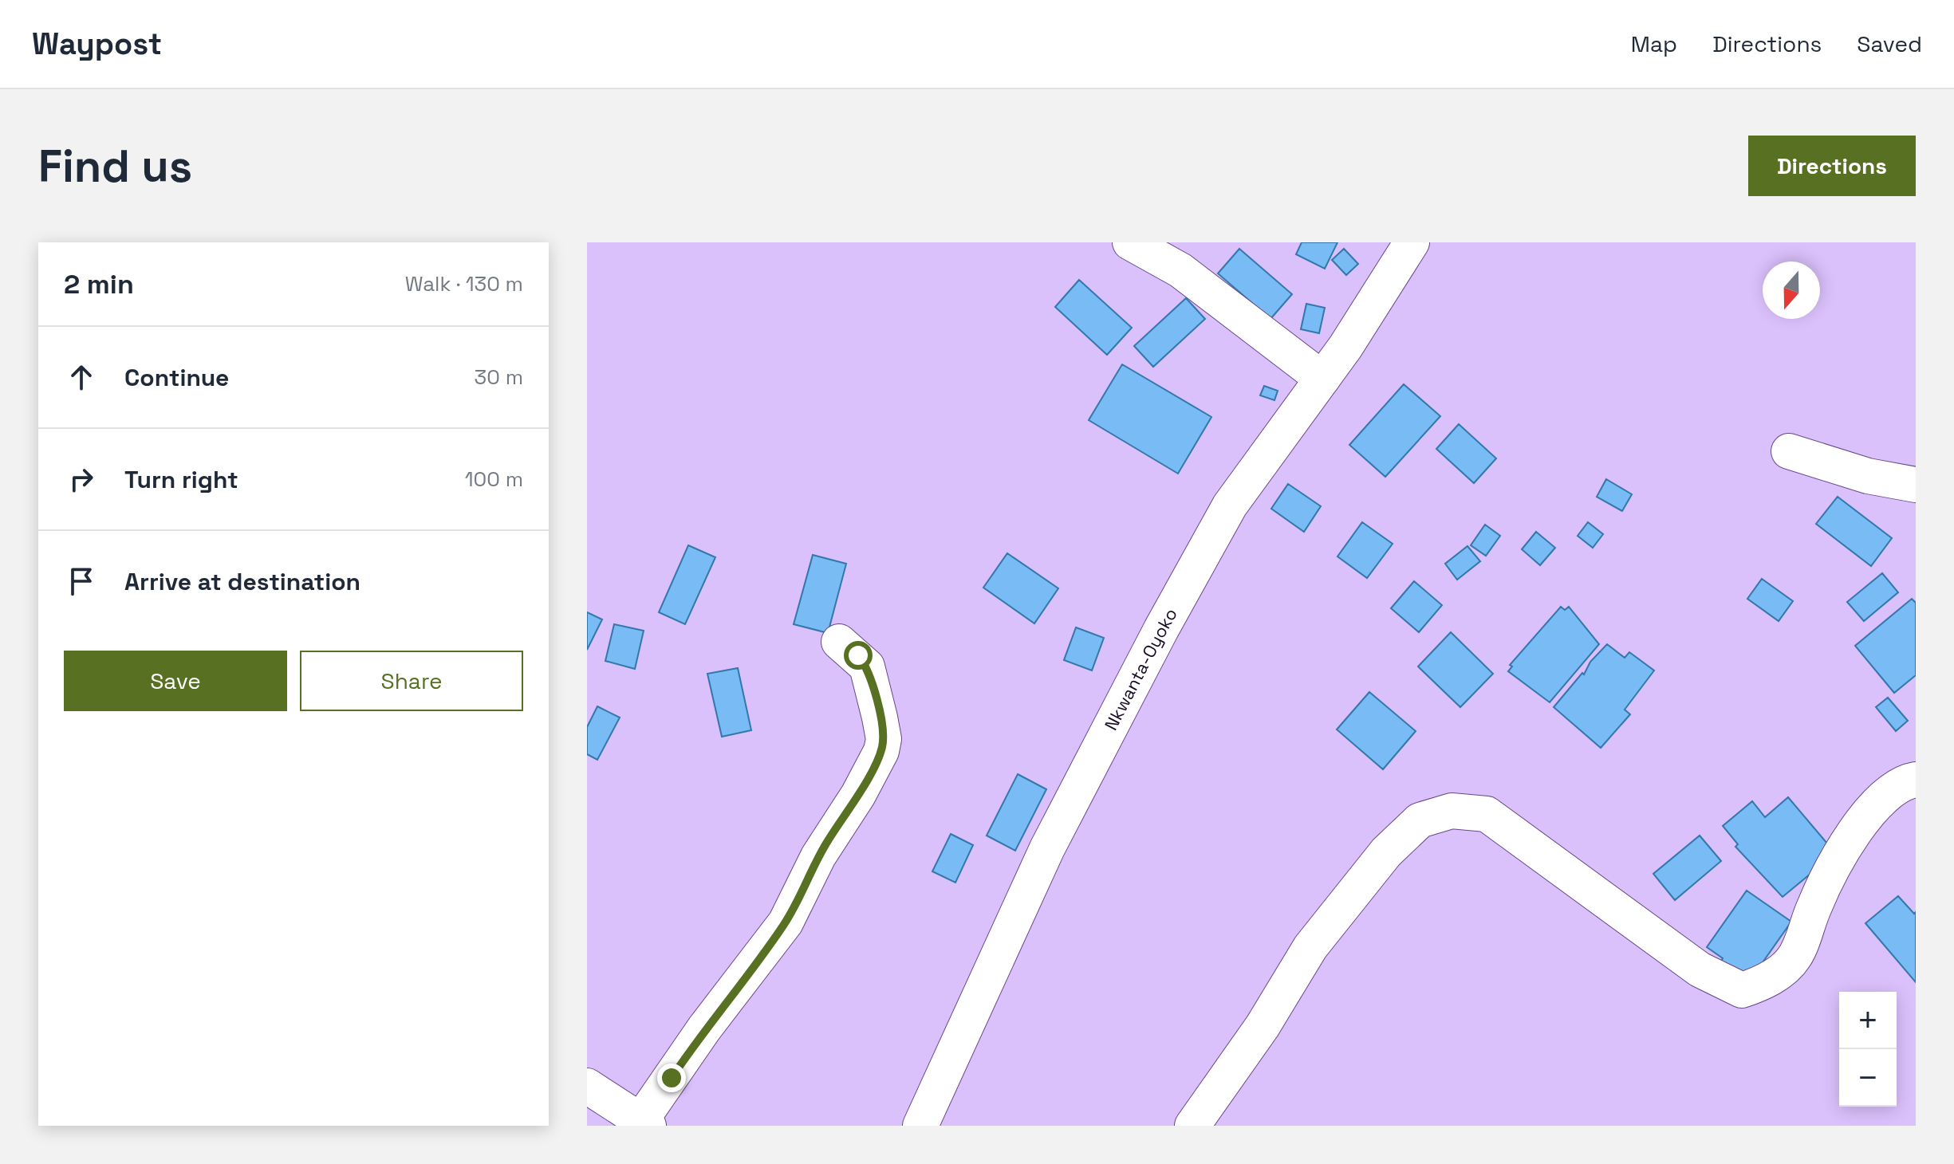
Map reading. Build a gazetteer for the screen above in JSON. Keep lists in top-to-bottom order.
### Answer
{
  "streets": {
    "street": ["Nkwanta-Oyoko"]
  },
  "north": "bottom",
  "page": {
    "header": "Waypost",
    "nav": ["Map", "Directions", "Saved"],
    "buttons": [
      "Directions",
      ["Save", "Share"]
    ],
    "title": "Find us",
    "heading": ["2 min", "Walk · 130 m"],
    "list": [
      ["Continue", "30 m"],
      ["Turn right", "100 m"],
      "Arrive at destination"
    ],
    "map_buttons": ["+", "−"]
  }
}
